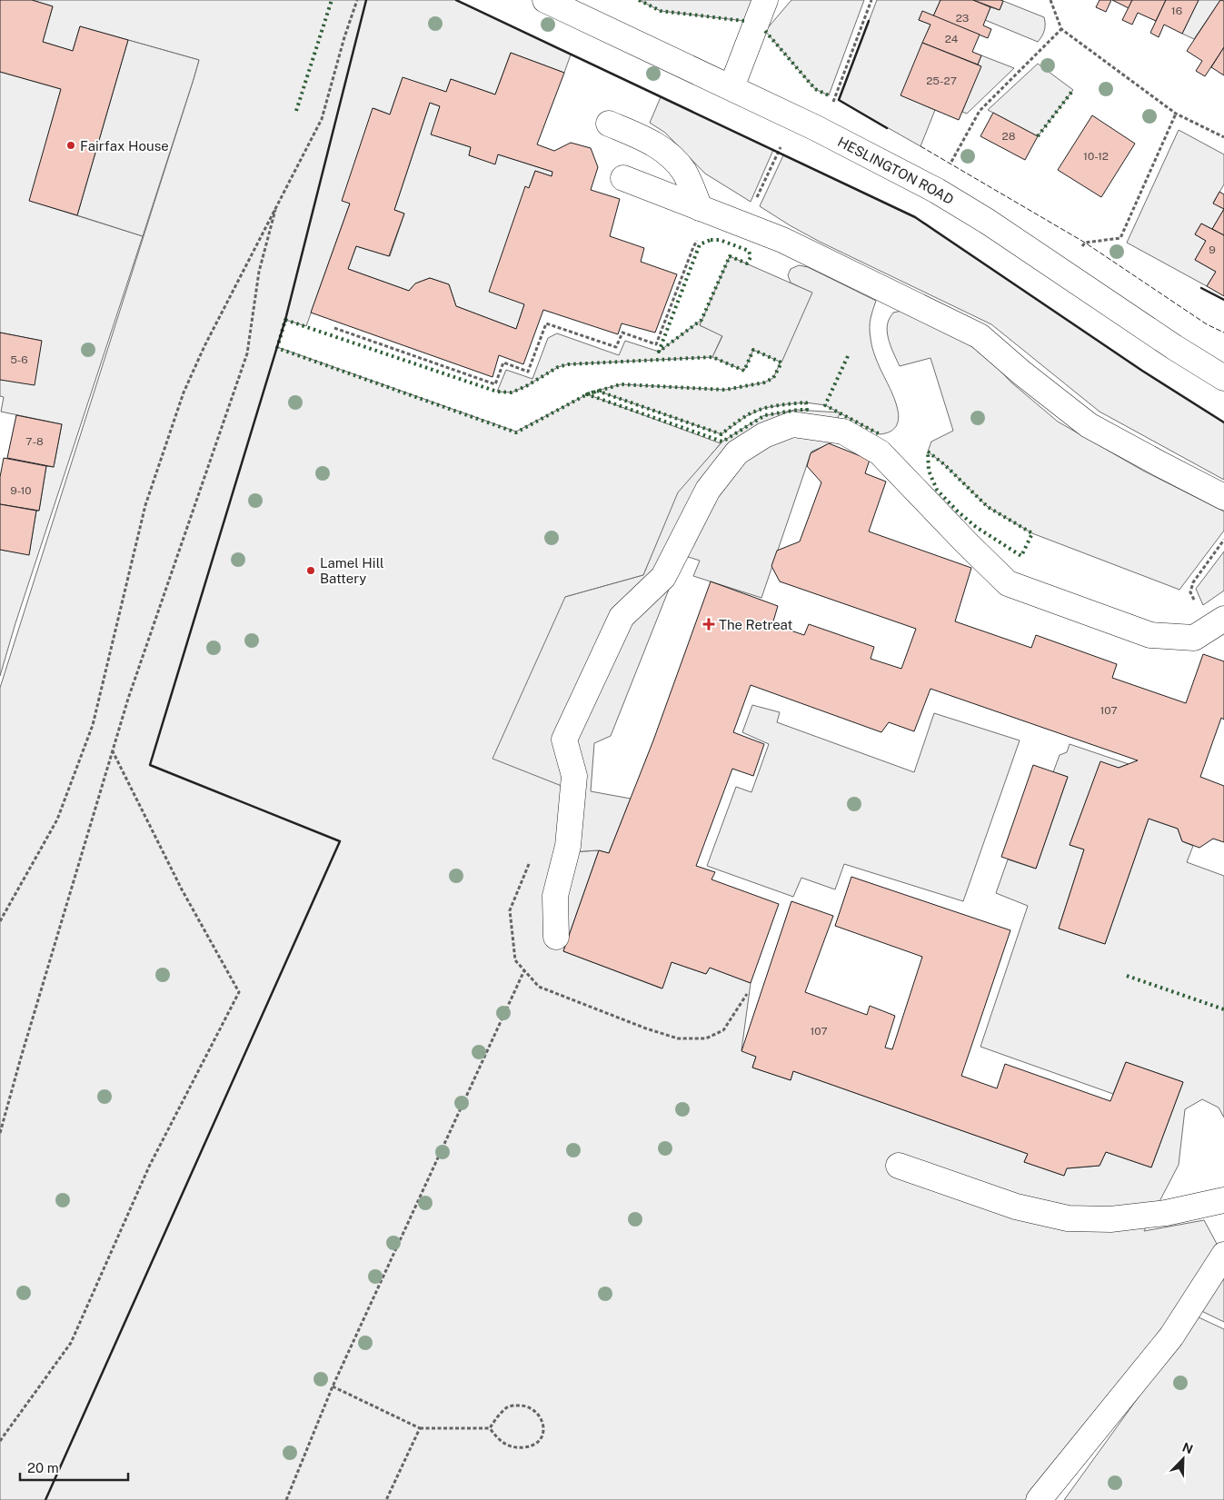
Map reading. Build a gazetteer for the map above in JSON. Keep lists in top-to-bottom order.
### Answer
{
  "streets": {
    "street": ["HESLINGTON ROAD"]
  },
  "places": {
    "other": ["Fairfax House", "Lamel Hill Battery"],
    "health": ["The Retreat"]
  },
  "house_numbers": [
    "16",
    "23",
    "24",
    "25-27",
    "28",
    "10-12",
    "9",
    "5-6",
    "7-8",
    "9-10",
    "107",
    "107"
  ],
  "scale_bar": "20 m",
  "north": "top right"
}
